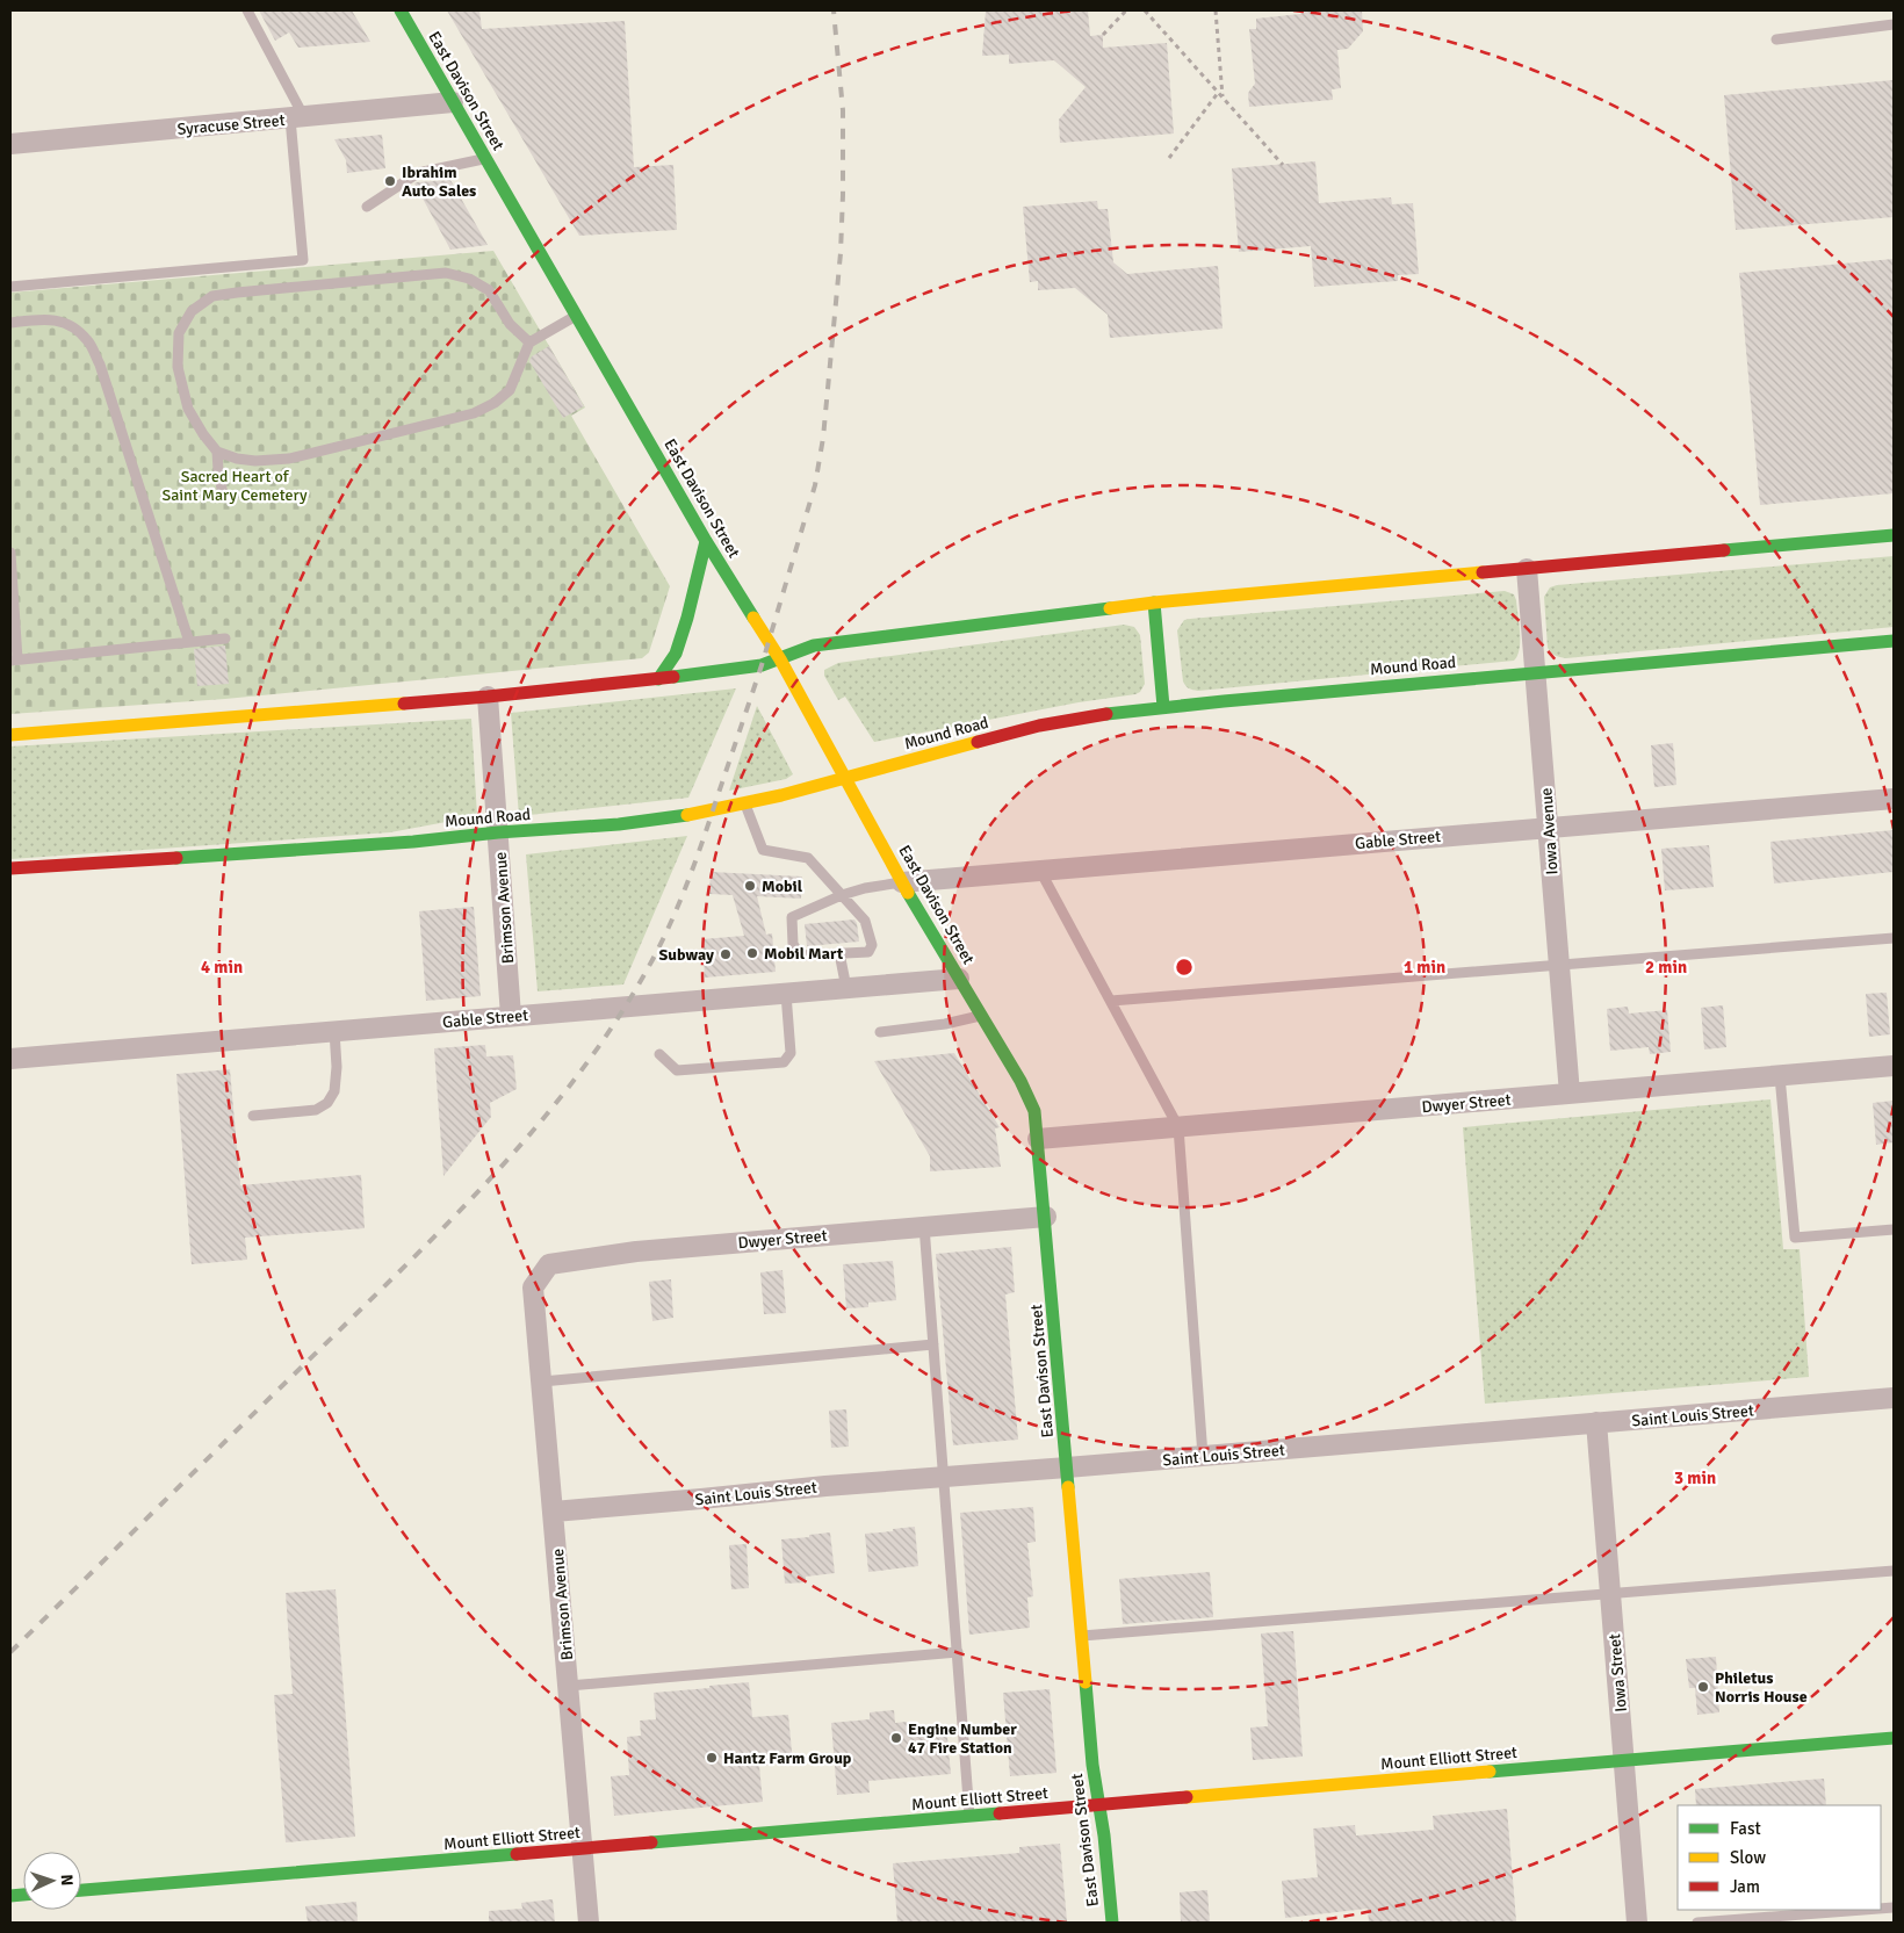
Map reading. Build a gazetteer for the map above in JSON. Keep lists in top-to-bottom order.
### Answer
{
  "streets": {
    "main road": ["East Davison Street", "Mound Road", "Mount Elliott Street"],
    "street": [
      "Syracuse Street",
      "Iowa Avenue",
      "Gable Street",
      "Brimson Avenue",
      "Dwyer Street",
      "Saint Louis Street",
      "Iowa Street"
    ]
  },
  "crossings": [
    ["East Davison Street", "Syracuse Street"],
    ["East Davison Street", "Mound Road"],
    ["East Davison Street", "Gable Street"],
    ["East Davison Street", "Dwyer Street"],
    ["East Davison Street", "Saint Louis Street"],
    ["East Davison Street", "Mount Elliott Street"],
    ["Mound Road", "Iowa Avenue"],
    ["Mound Road", "Brimson Avenue"],
    ["Iowa Avenue", "Gable Street"],
    ["Iowa Avenue", "Dwyer Street"],
    ["Gable Street", "Brimson Avenue"],
    ["Brimson Avenue", "Dwyer Street"],
    ["Brimson Avenue", "Saint Louis Street"],
    ["Brimson Avenue", "Mount Elliott Street"],
    ["Saint Louis Street", "Iowa Street"],
    ["Iowa Street", "Mount Elliott Street"]
  ],
  "parks": ["Sacred Heart of Saint Mary Cemetery"],
  "places": [
    "Ibrahim Auto Sales",
    "Mobil",
    "Mobil Mart",
    "Subway",
    "Philetus Norris House",
    "Engine Number 47 Fire Station",
    "Hantz Farm Group"
  ],
  "legend": ["Fast", "Slow", "Jam"],
  "north": "right",
  "rings": [
    "1 min",
    "2 min",
    "4 min",
    "3 min"
  ]
}
